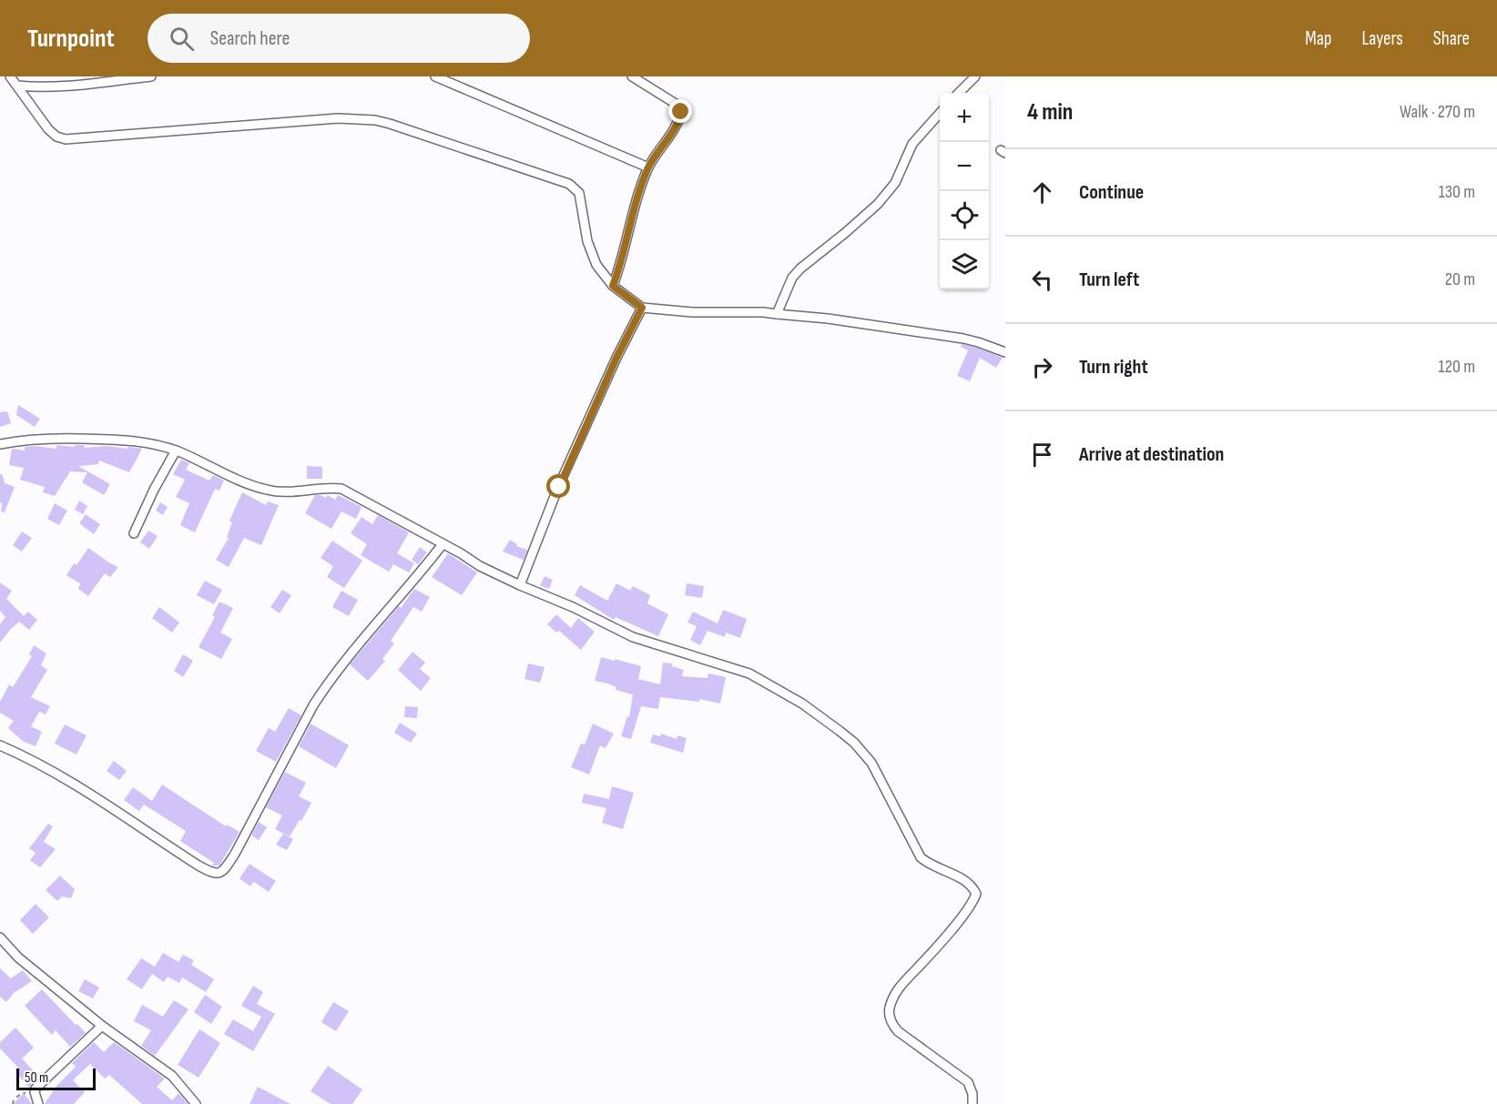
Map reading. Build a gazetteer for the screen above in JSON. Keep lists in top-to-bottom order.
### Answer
{
  "scale_bar": "50 m",
  "page": {
    "header": "Turnpoint",
    "search": "Search here",
    "nav": ["Map", "Layers", "Share"],
    "heading": ["4 min", "Walk · 270 m"],
    "map_buttons": ["+", "−"],
    "list": [
      ["Continue", "130 m"],
      ["Turn left", "20 m"],
      ["Turn right", "120 m"],
      "Arrive at destination"
    ],
    "scale": "50 m"
  }
}
